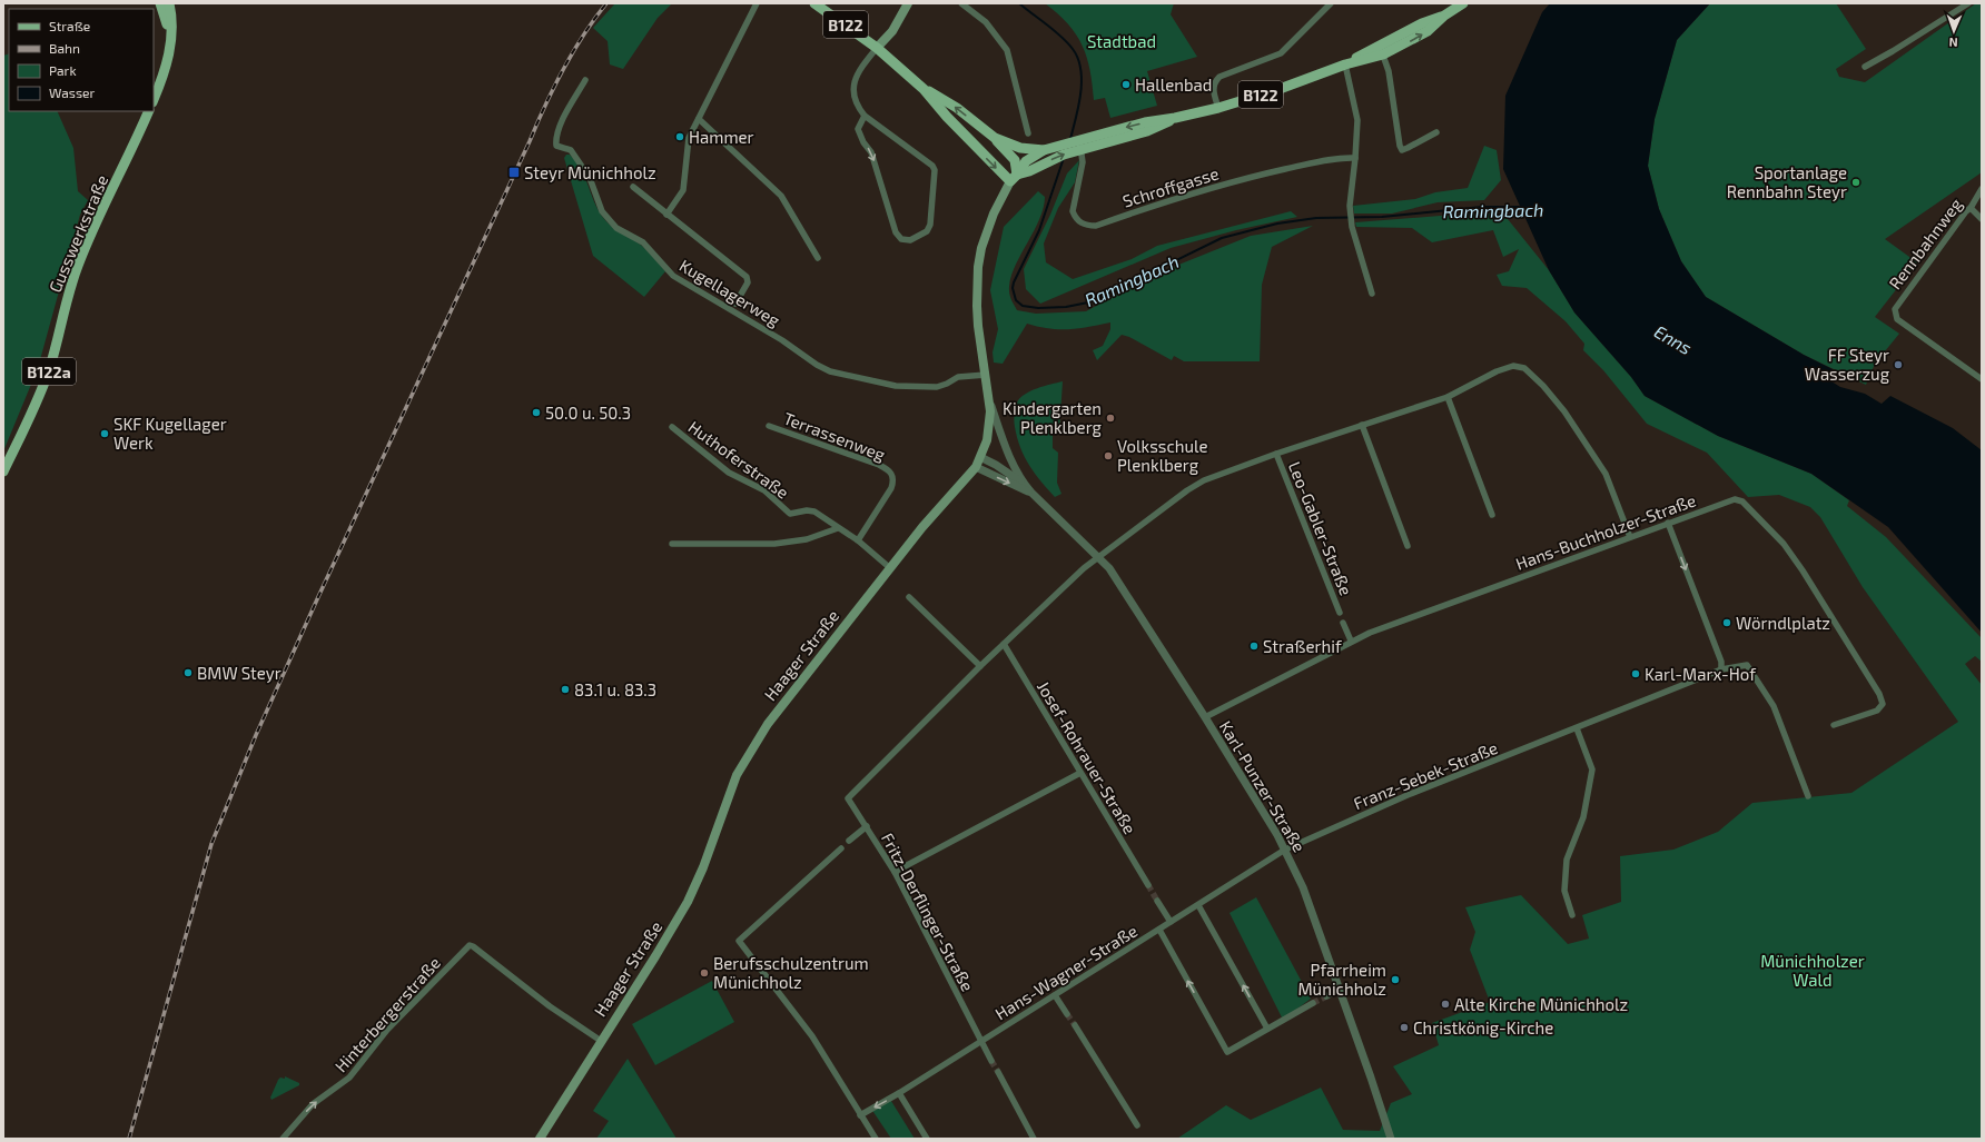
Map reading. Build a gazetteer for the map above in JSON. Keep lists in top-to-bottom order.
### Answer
{
  "streets": {
    "main road": [
      "B122",
      "Gusswerkstraße",
      "B122a",
      "Haager Straße"
    ],
    "street": [
      "Schroffgasse",
      "Rennbahnweg",
      "Kugellagerweg",
      "Terrassenweg",
      "Huthoferstraße",
      "Leo-Gabler-Straße",
      "Hans-Buchholzer-Straße",
      "Josef-Rohrauer-Straße",
      "Franz-Sebek-Straße",
      "Karl-Punzer-Straße",
      "Fritz-Derflinger-Straße",
      "Hans-Wagner-Straße",
      "Hinterbergerstraße"
    ]
  },
  "crossings": [
    ["B122", "Schroffgasse"],
    ["B122", "Haager Straße"],
    ["Kugellagerweg", "Haager Straße"],
    ["Terrassenweg", "Huthoferstraße"],
    ["Huthoferstraße", "Haager Straße"],
    ["Leo-Gabler-Straße", "Hans-Buchholzer-Straße"],
    ["Leo-Gabler-Straße", "Josef-Rohrauer-Straße"],
    ["Leo-Gabler-Straße", "Karl-Punzer-Straße"],
    ["Leo-Gabler-Straße", "Fritz-Derflinger-Straße"],
    ["Hans-Buchholzer-Straße", "Karl-Punzer-Straße"],
    ["Haager Straße", "Karl-Punzer-Straße"],
    ["Haager Straße", "Hinterbergerstraße"],
    ["Franz-Sebek-Straße", "Karl-Punzer-Straße"],
    ["Franz-Sebek-Straße", "Hans-Wagner-Straße"],
    ["Karl-Punzer-Straße", "Hans-Wagner-Straße"],
    ["Fritz-Derflinger-Straße", "Hans-Wagner-Straße"]
  ],
  "water": ["Ramingbach", "Enns"],
  "parks": ["Stadtbad", "Münichholzer Wald"],
  "places": {
    "other": [
      "Hallenbad",
      "Hammer",
      "Sportanlage Rennbahn Steyr",
      "FF Steyr Wasserzug",
      "50.0 u. 50.3",
      "Kindergarten Plenklberg",
      "SKF Kugellager Werk",
      "Volksschule Plenklberg",
      "Wörndlplatz",
      "Straßerhif",
      "BMW Steyr",
      "Karl-Marx-Hof",
      "83.1 u. 83.3",
      "Berufsschulzentrum Münichholz",
      "Pfarrheim Münichholz",
      "Alte Kirche Münichholz",
      "Christkönig-Kirche"
    ],
    "transit": ["Steyr Münichholz"]
  },
  "legend": [
    "Straße",
    "Bahn",
    "Park",
    "Wasser"
  ],
  "north": "bottom"
}
